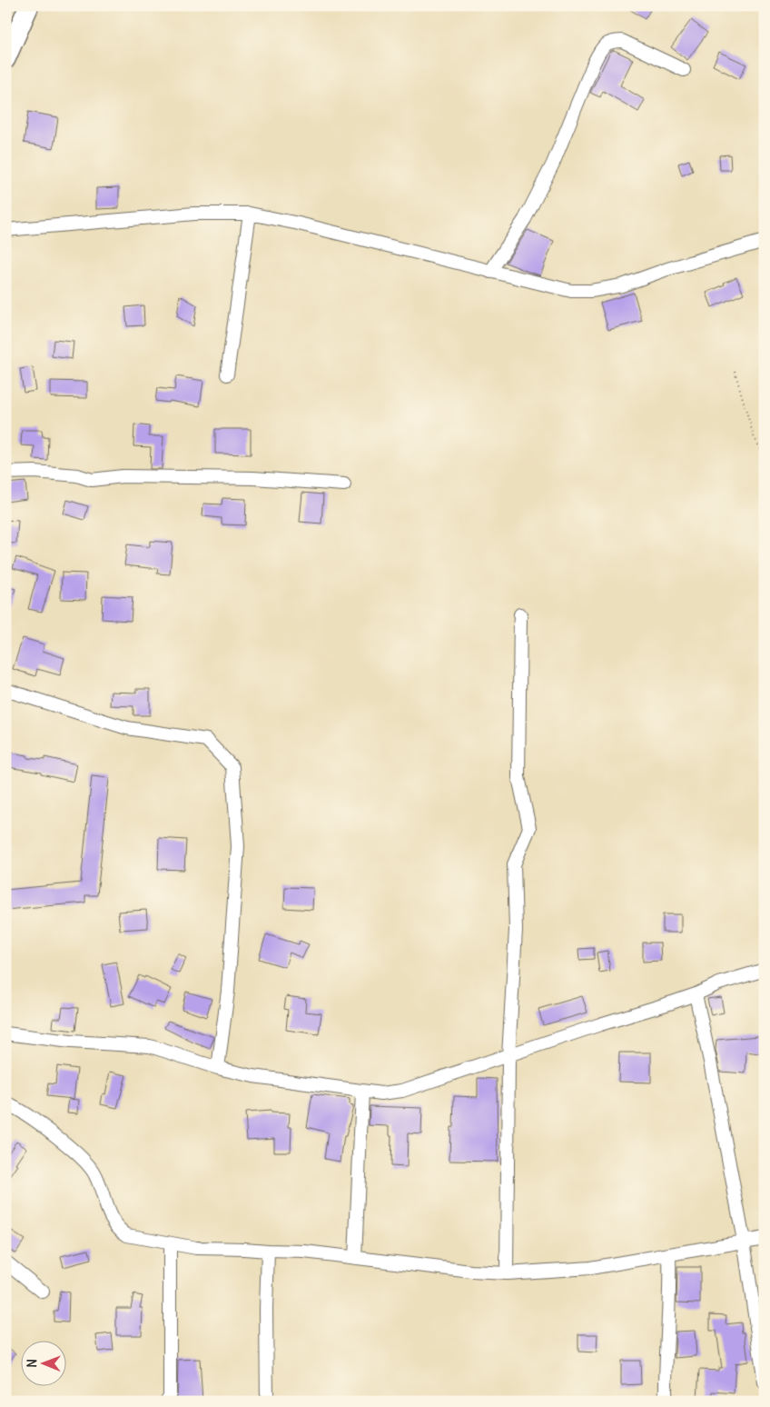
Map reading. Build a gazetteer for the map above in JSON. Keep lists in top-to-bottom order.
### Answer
{
  "north": "left"
}
